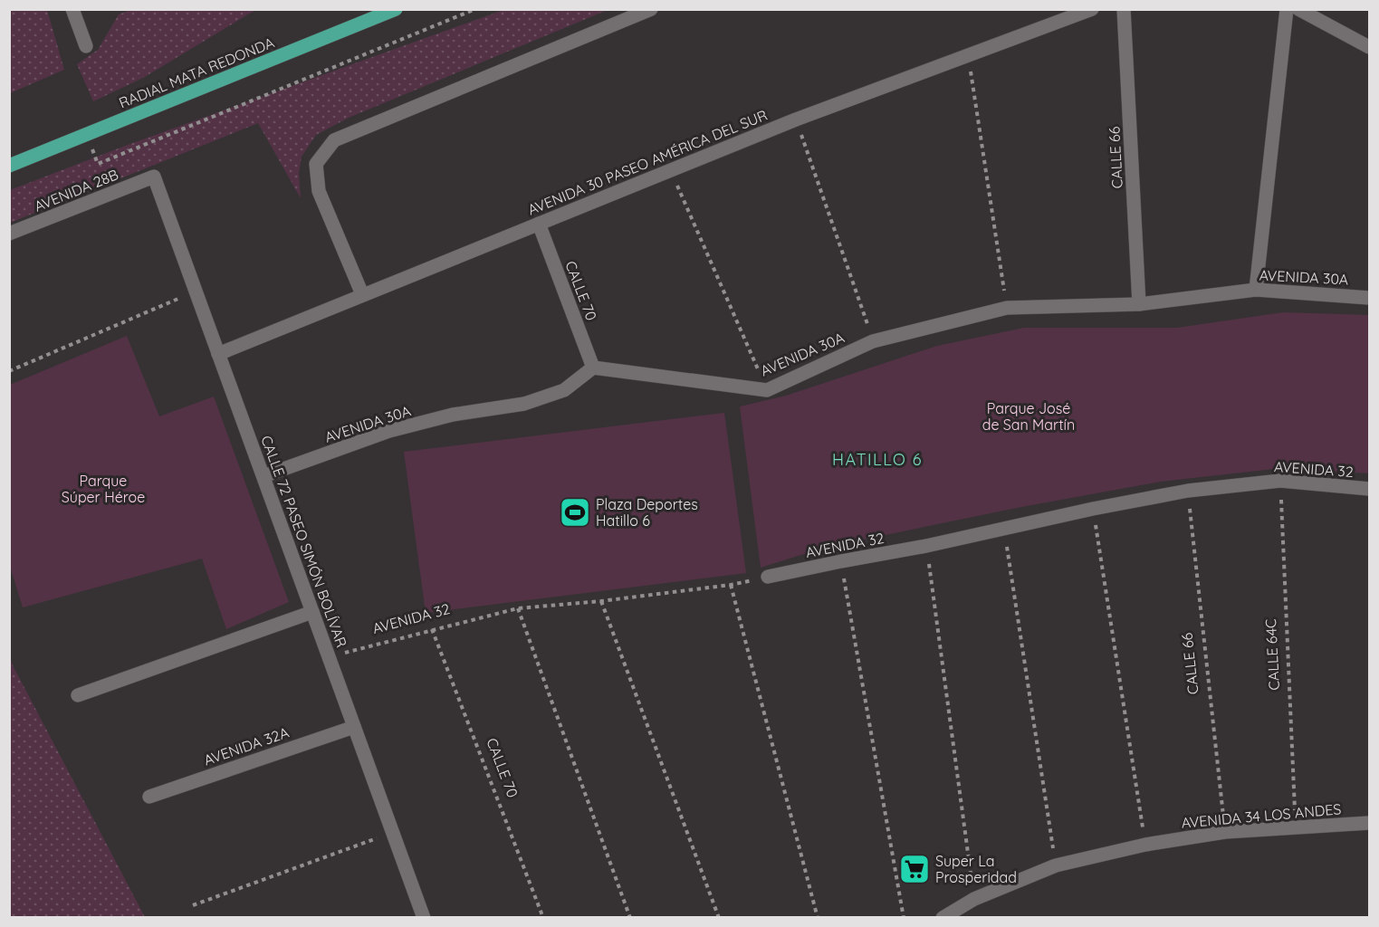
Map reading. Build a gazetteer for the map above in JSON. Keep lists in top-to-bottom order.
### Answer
{
  "streets": {
    "main road": ["RADIAL MATA REDONDA"],
    "street": [
      "CALLE 66",
      "AVENIDA 30 PASEO AMÉRICA DEL SUR",
      "AVENIDA 28B",
      "AVENIDA 30A",
      "CALLE 70",
      "AVENIDA 32",
      "CALLE 72 PASEO SIMÓN BOLÍVAR",
      "AVENIDA 32A",
      "AVENIDA 34 LOS ANDES"
    ],
    "path": ["CALLE 64C"]
  },
  "crossings": [
    ["CALLE 66", "AVENIDA 30A"],
    ["CALLE 66", "AVENIDA 32"],
    ["CALLE 66", "AVENIDA 34 LOS ANDES"],
    ["AVENIDA 30 PASEO AMÉRICA DEL SUR", "CALLE 70"],
    ["AVENIDA 30 PASEO AMÉRICA DEL SUR", "CALLE 72 PASEO SIMÓN BOLÍVAR"],
    ["AVENIDA 28B", "CALLE 72 PASEO SIMÓN BOLÍVAR"],
    ["AVENIDA 30A", "CALLE 70"],
    ["AVENIDA 30A", "CALLE 72 PASEO SIMÓN BOLÍVAR"],
    ["CALLE 70", "AVENIDA 32"],
    ["AVENIDA 32", "CALLE 72 PASEO SIMÓN BOLÍVAR"],
    ["AVENIDA 32", "CALLE 64C"],
    ["CALLE 72 PASEO SIMÓN BOLÍVAR", "AVENIDA 32A"],
    ["CALLE 64C", "AVENIDA 34 LOS ANDES"]
  ],
  "districts": ["HATILLO 6"],
  "parks": ["Parque José de San Martín", "Parque Súper Héroe"],
  "places": {
    "sports": ["Plaza Deportes Hatillo 6"],
    "supermarket": ["Super La Prosperidad"]
  }
}
